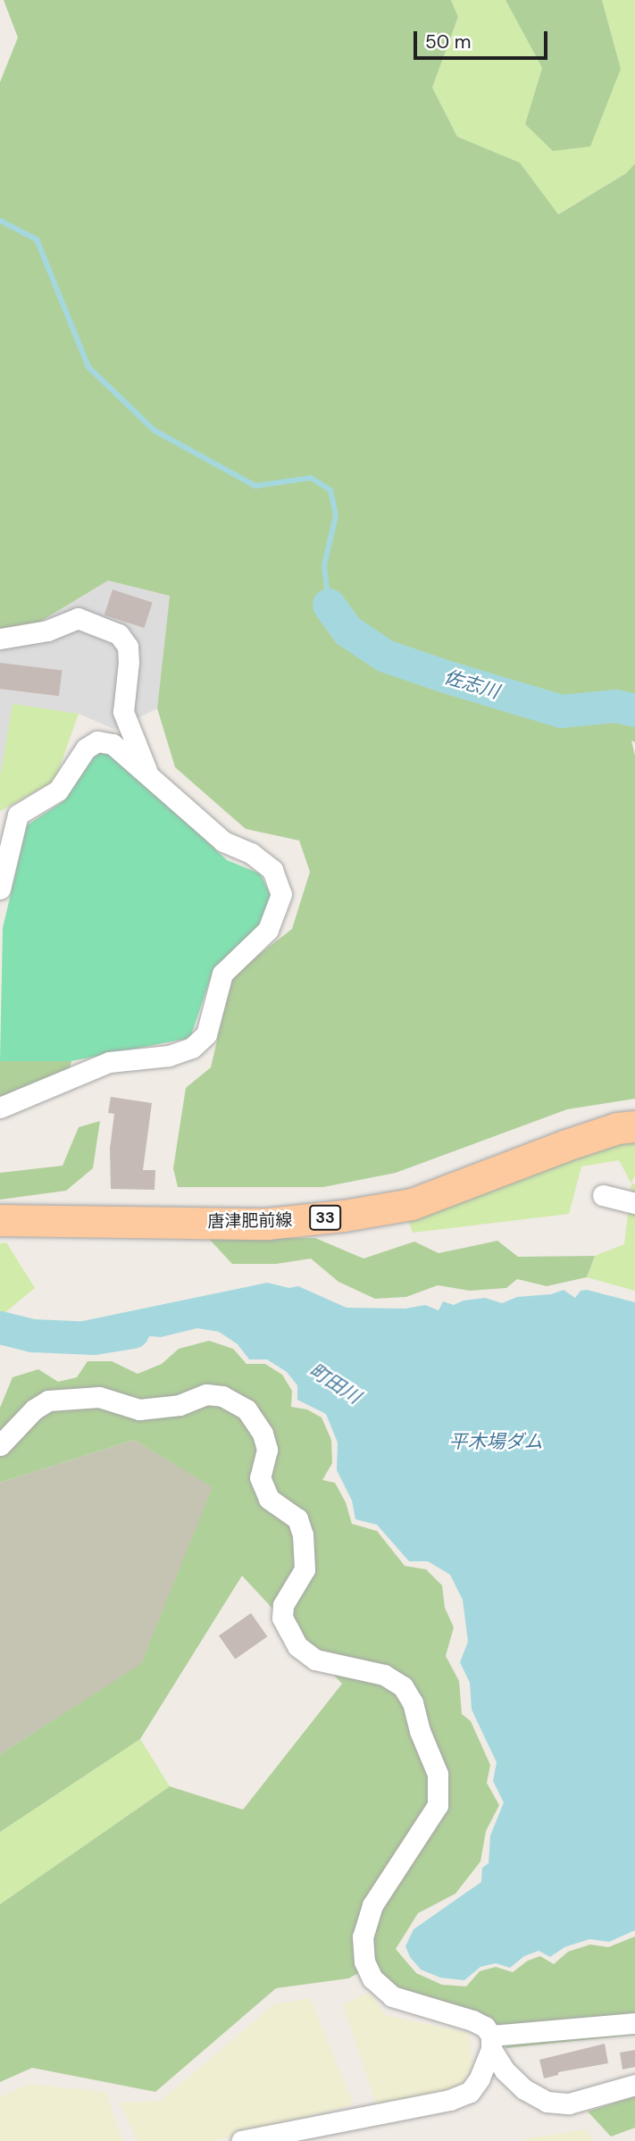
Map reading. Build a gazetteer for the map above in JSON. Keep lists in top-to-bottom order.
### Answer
{
  "streets": {
    "main road": ["33", "唐津肥前線"]
  },
  "water": ["佐志川", "町田川", "平木場ダム"],
  "scale_bar": "50 m"
}
